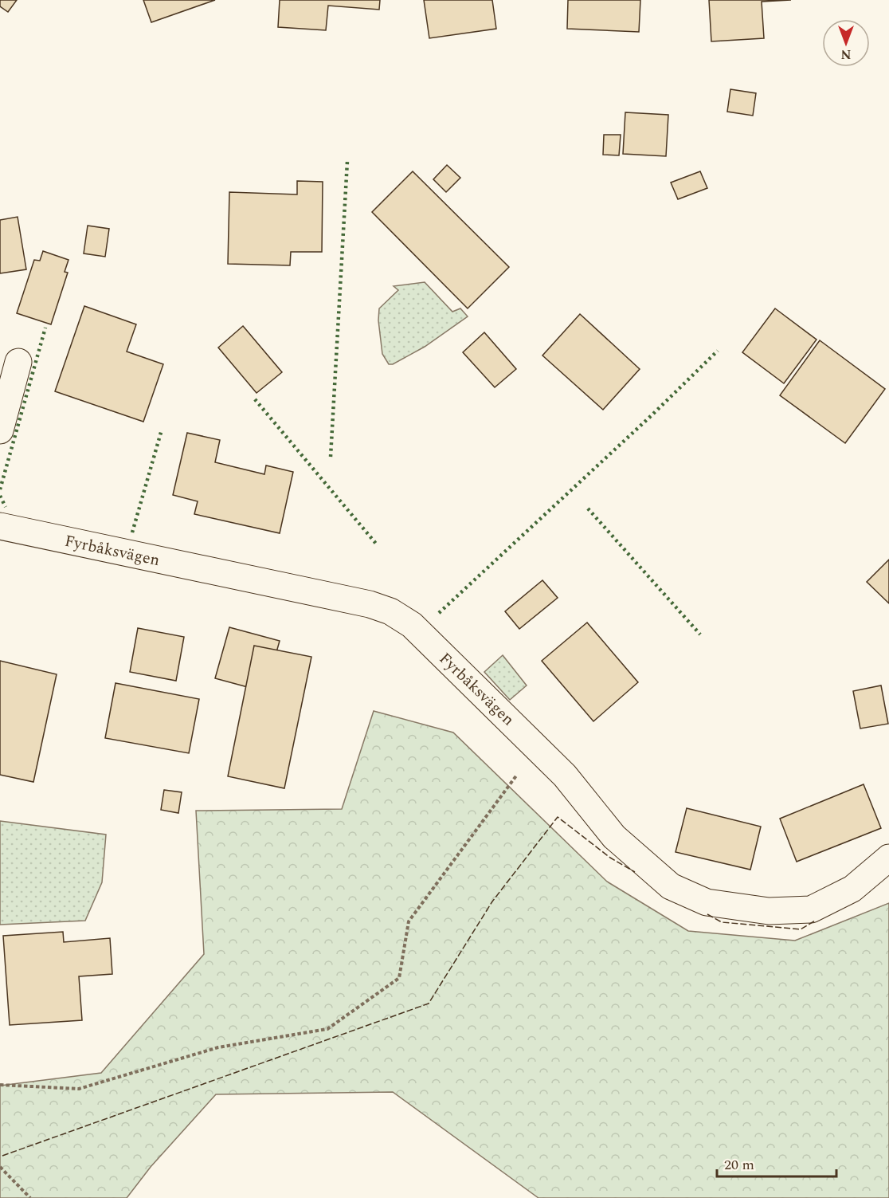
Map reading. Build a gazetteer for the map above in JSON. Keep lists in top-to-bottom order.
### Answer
{
  "streets": {
    "street": ["Fyrbåksvägen"]
  },
  "scale_bar": "20 m",
  "north": "bottom"
}
